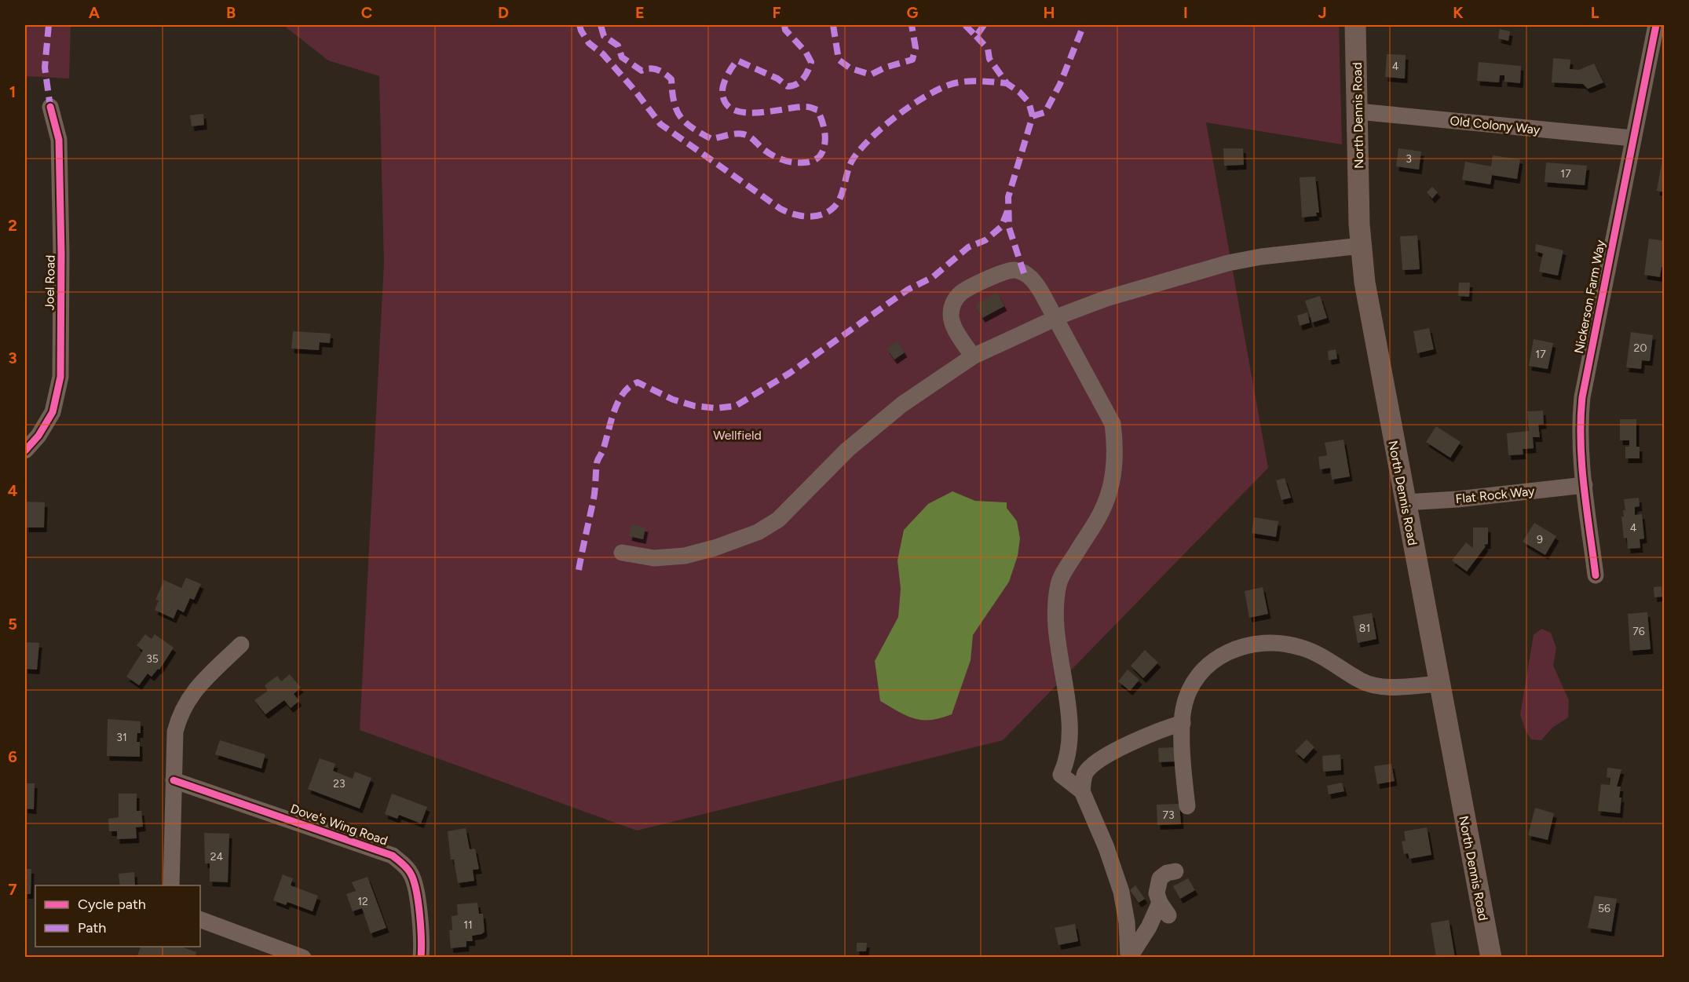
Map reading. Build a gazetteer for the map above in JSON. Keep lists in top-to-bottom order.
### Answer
{
  "streets": {
    "main road": ["North Dennis Road"],
    "street": [
      "Old Colony Way",
      "Joel Road",
      "Nickerson Farm Way",
      "Flat Rock Way",
      "Dove's Wing Road"
    ]
  },
  "crossings": [
    ["North Dennis Road", "Old Colony Way"],
    ["North Dennis Road", "Flat Rock Way"],
    ["Old Colony Way", "Nickerson Farm Way"],
    ["Nickerson Farm Way", "Flat Rock Way"]
  ],
  "parks": ["Wellfield"],
  "house_numbers": [
    "4",
    "3",
    "17",
    "20",
    "17",
    "4",
    "9",
    "81",
    "76",
    "35",
    "31",
    "23",
    "73",
    "24",
    "12",
    "56",
    "11"
  ],
  "legend": ["Cycle path", "Path"],
  "grid": {
    "columns": [
      "A",
      "B",
      "C",
      "D",
      "E",
      "F",
      "G",
      "H",
      "I",
      "J",
      "K",
      "L"
    ],
    "rows": [
      "1",
      "2",
      "3",
      "4",
      "5",
      "6",
      "7"
    ]
  }
}
